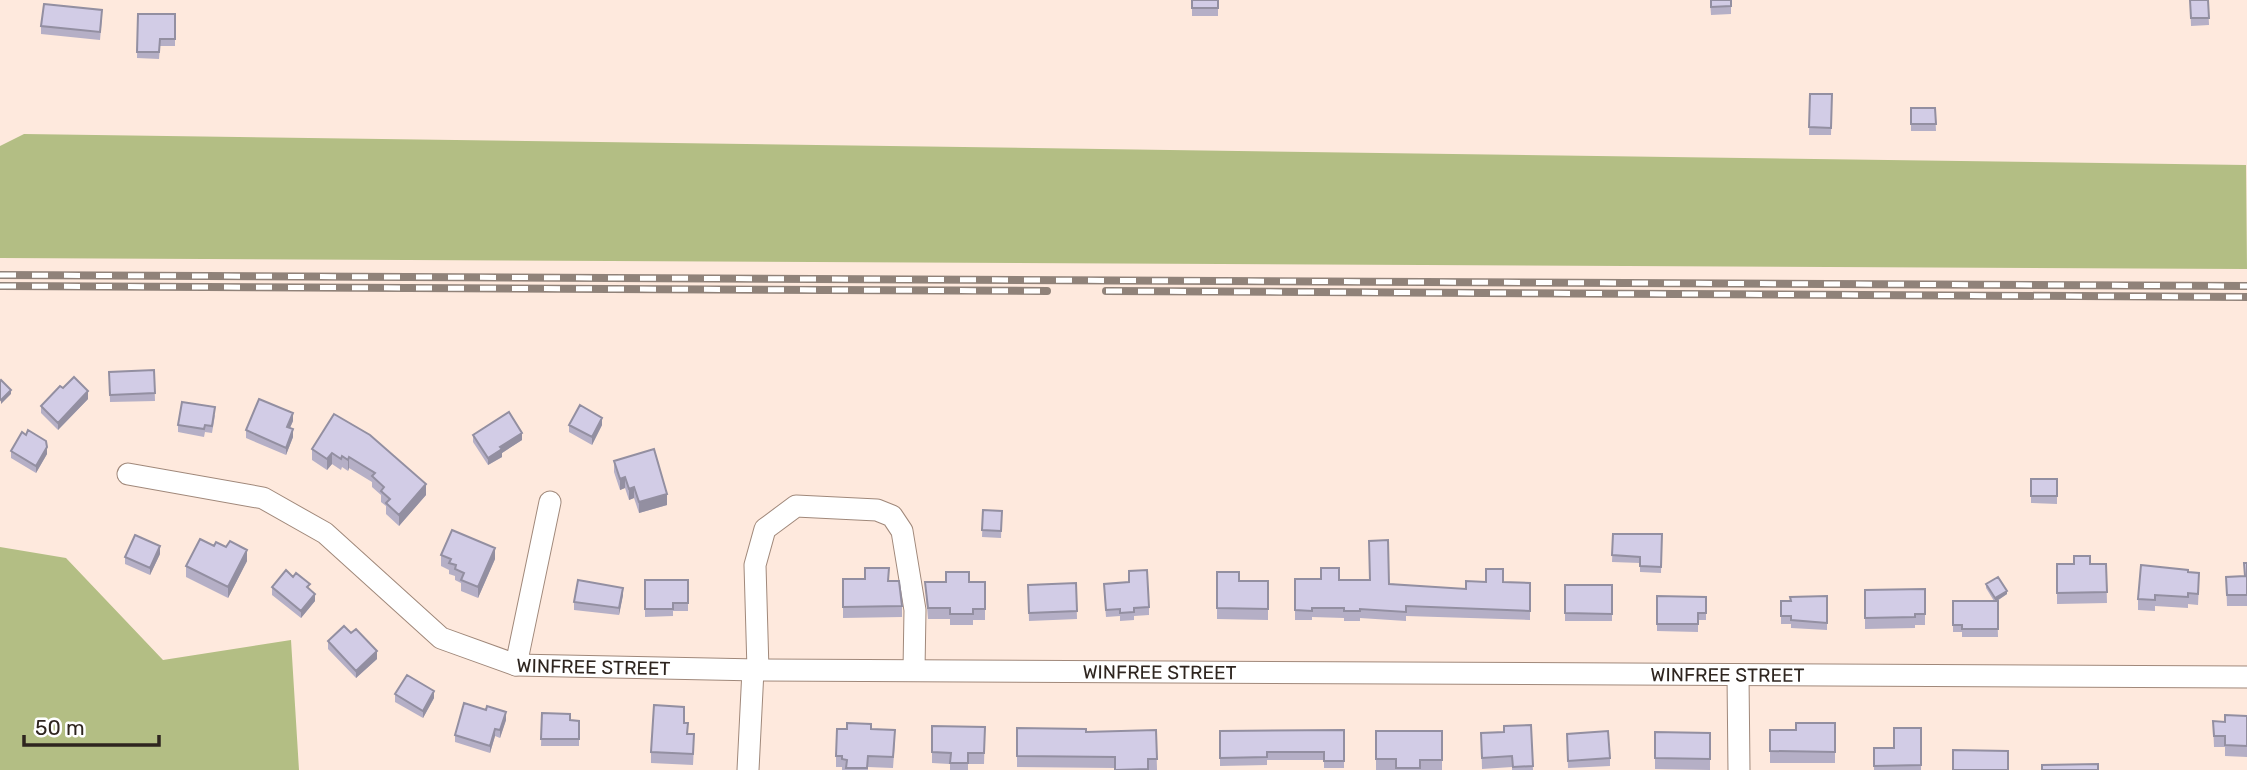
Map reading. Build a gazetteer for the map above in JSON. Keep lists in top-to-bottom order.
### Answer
{
  "streets": {
    "street": ["WINFREE STREET"]
  },
  "scale_bar": "50 m"
}
